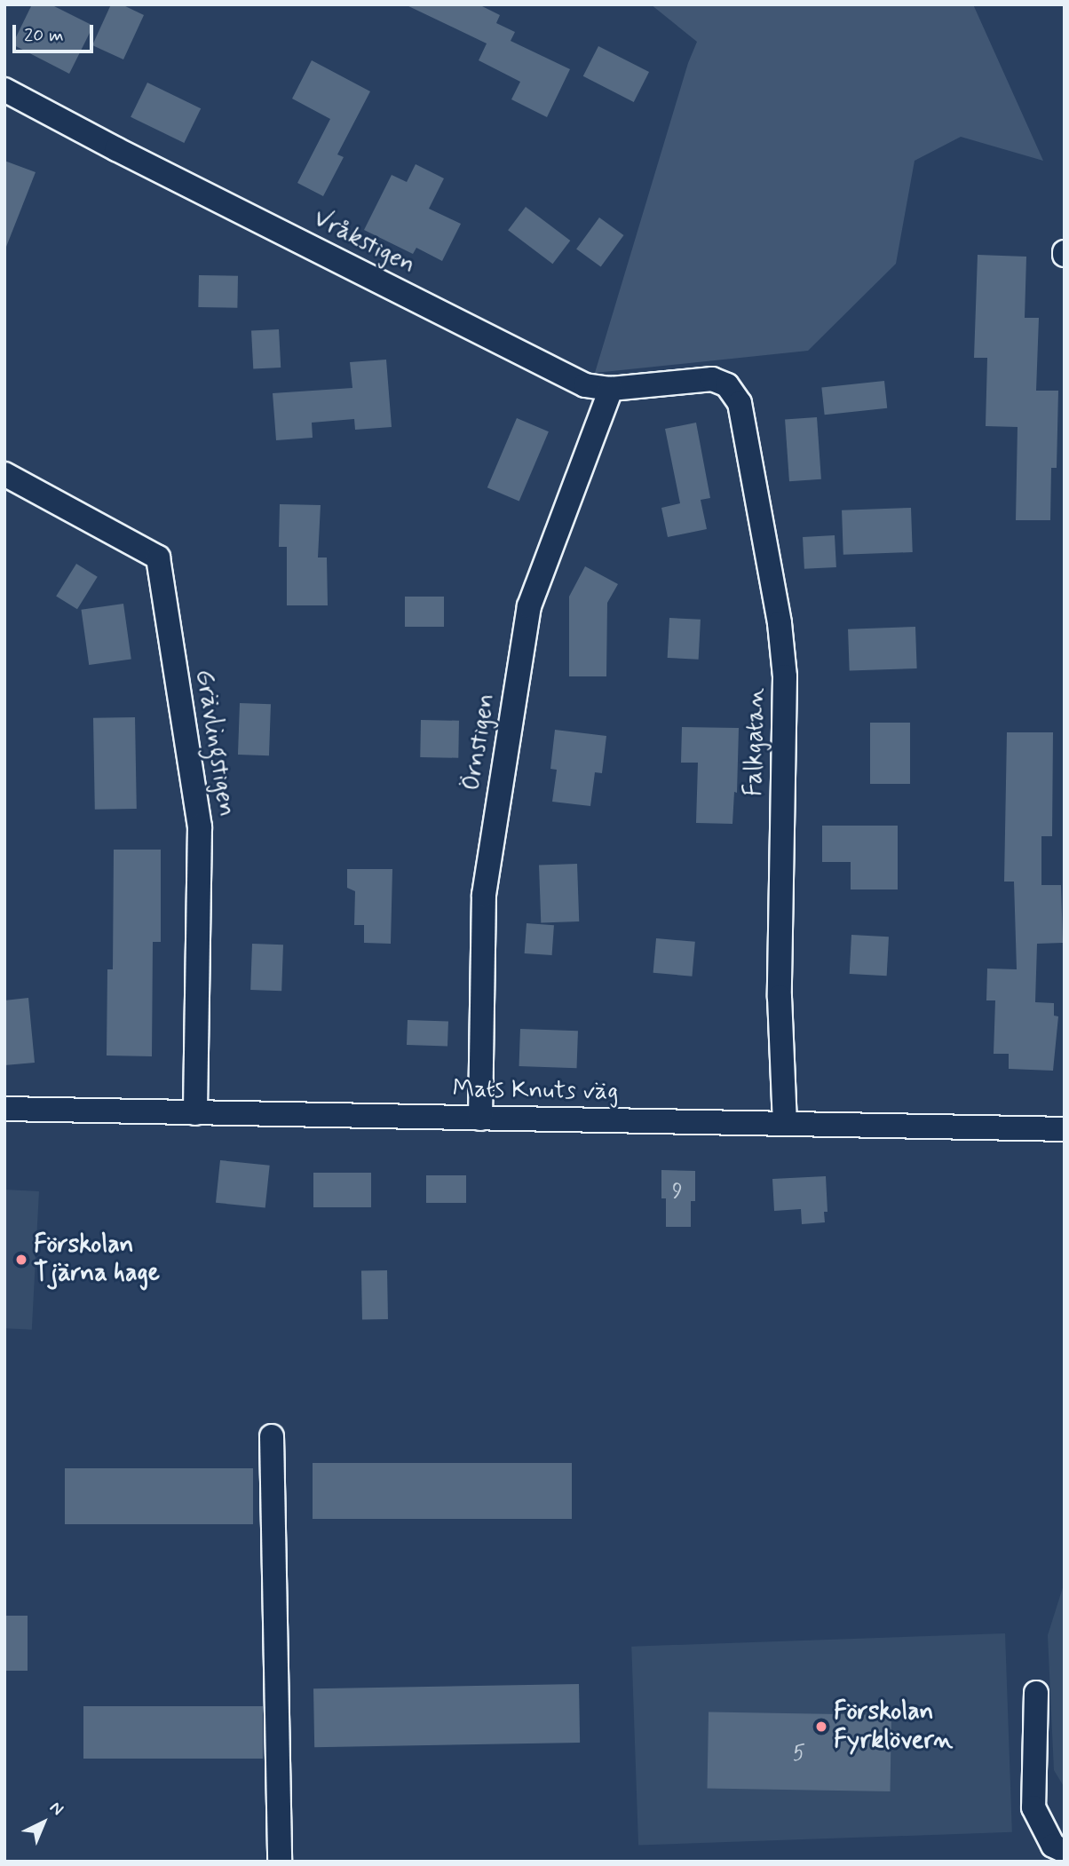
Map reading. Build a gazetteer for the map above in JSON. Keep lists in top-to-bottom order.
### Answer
{
  "streets": {
    "street": [
      "Vråkstigen",
      "Örnstigen",
      "Falkgatan",
      "Grävlingstigen",
      "Mats Knuts väg"
    ]
  },
  "crossings": [
    ["Vråkstigen", "Örnstigen"],
    ["Vråkstigen", "Falkgatan"],
    ["Örnstigen", "Mats Knuts väg"],
    ["Falkgatan", "Mats Knuts väg"],
    ["Grävlingstigen", "Mats Knuts väg"]
  ],
  "places": ["Förskolan Tjärna hage", "Förskolan Fyrklövern"],
  "house_numbers": ["9", "5"],
  "scale_bar": "20 m",
  "north": "top right"
}
